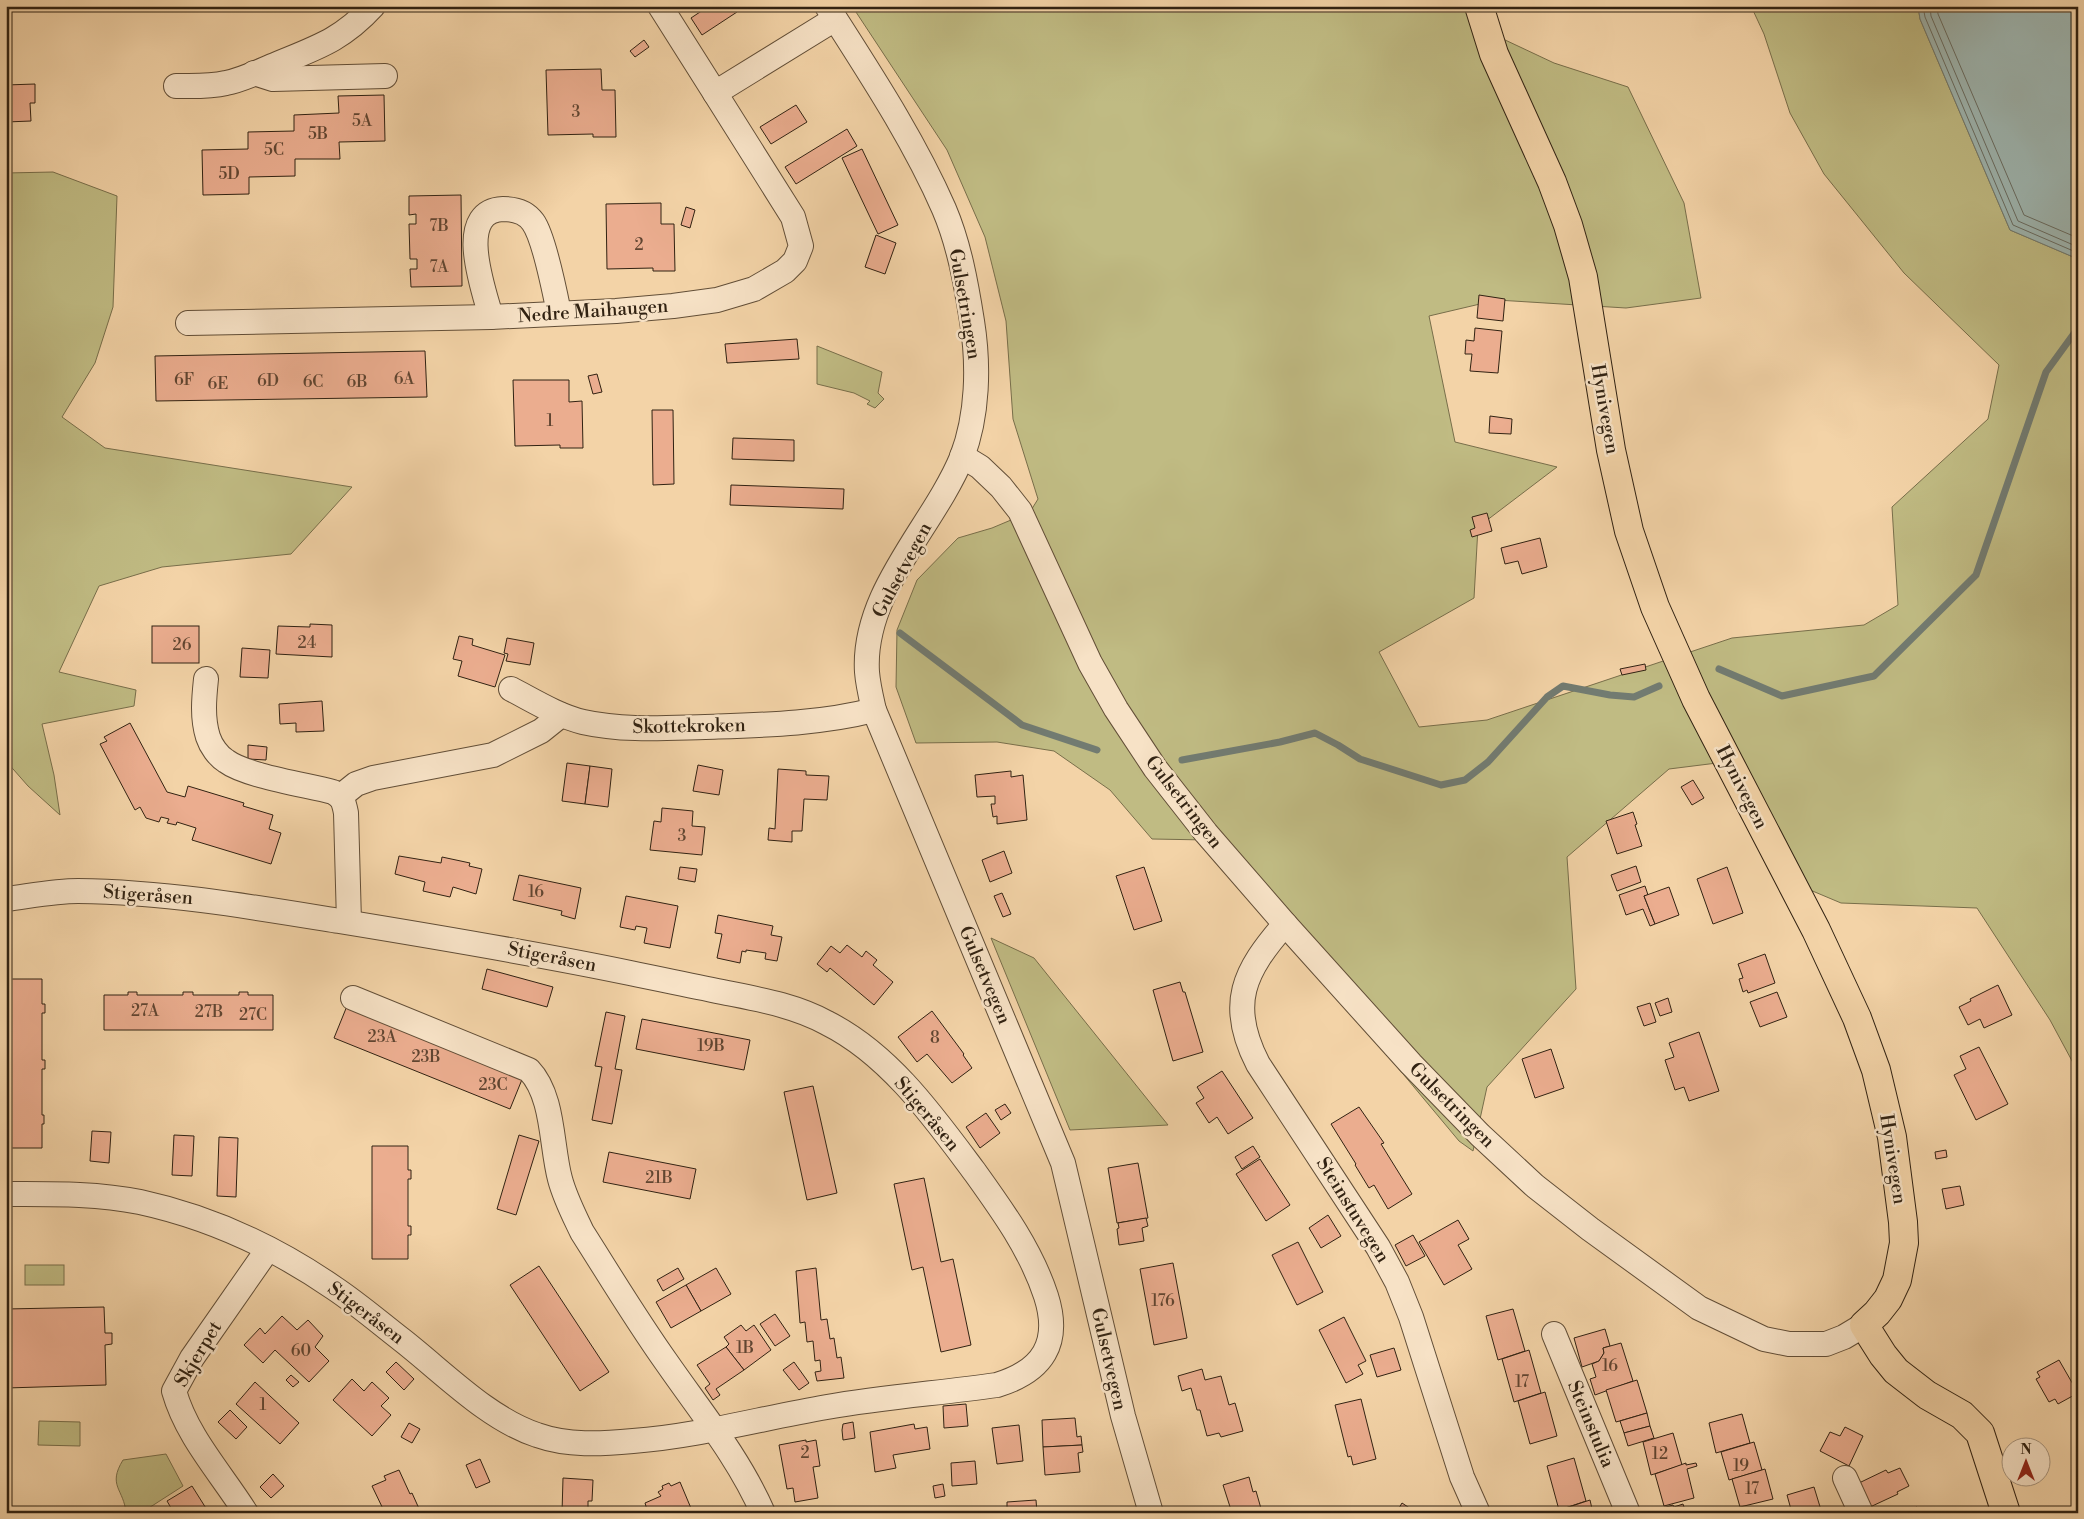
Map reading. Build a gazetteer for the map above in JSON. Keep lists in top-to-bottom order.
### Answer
{
  "streets": {
    "main road": ["Hynivegen"],
    "street": [
      "Gulsetringen",
      "Nedre Maihaugen",
      "Gulsetvegen",
      "Skottekroken",
      "Stigeråsen",
      "Steinstuvegen",
      "Skjerpet",
      "Steinstulia"
    ]
  },
  "crossings": [
    ["Gulsetringen", "Hynivegen"],
    ["Gulsetringen", "Gulsetvegen"],
    ["Gulsetringen", "Steinstuvegen"],
    ["Gulsetvegen", "Skottekroken"],
    ["Stigeråsen", "Skjerpet"]
  ],
  "house_numbers": [
    "3",
    "5A",
    "5B",
    "5C",
    "5D",
    "7B",
    "2",
    "7A",
    "6A",
    "6F",
    "6D",
    "6C",
    "6B",
    "6E",
    "1",
    "24",
    "26",
    "3",
    "16",
    "27A",
    "27B",
    "27C",
    "23A",
    "8",
    "19B",
    "23B",
    "23C",
    "21B",
    "176",
    "1B",
    "60",
    "16",
    "17",
    "1",
    "2",
    "12",
    "19",
    "17"
  ],
  "north": "top"
}
